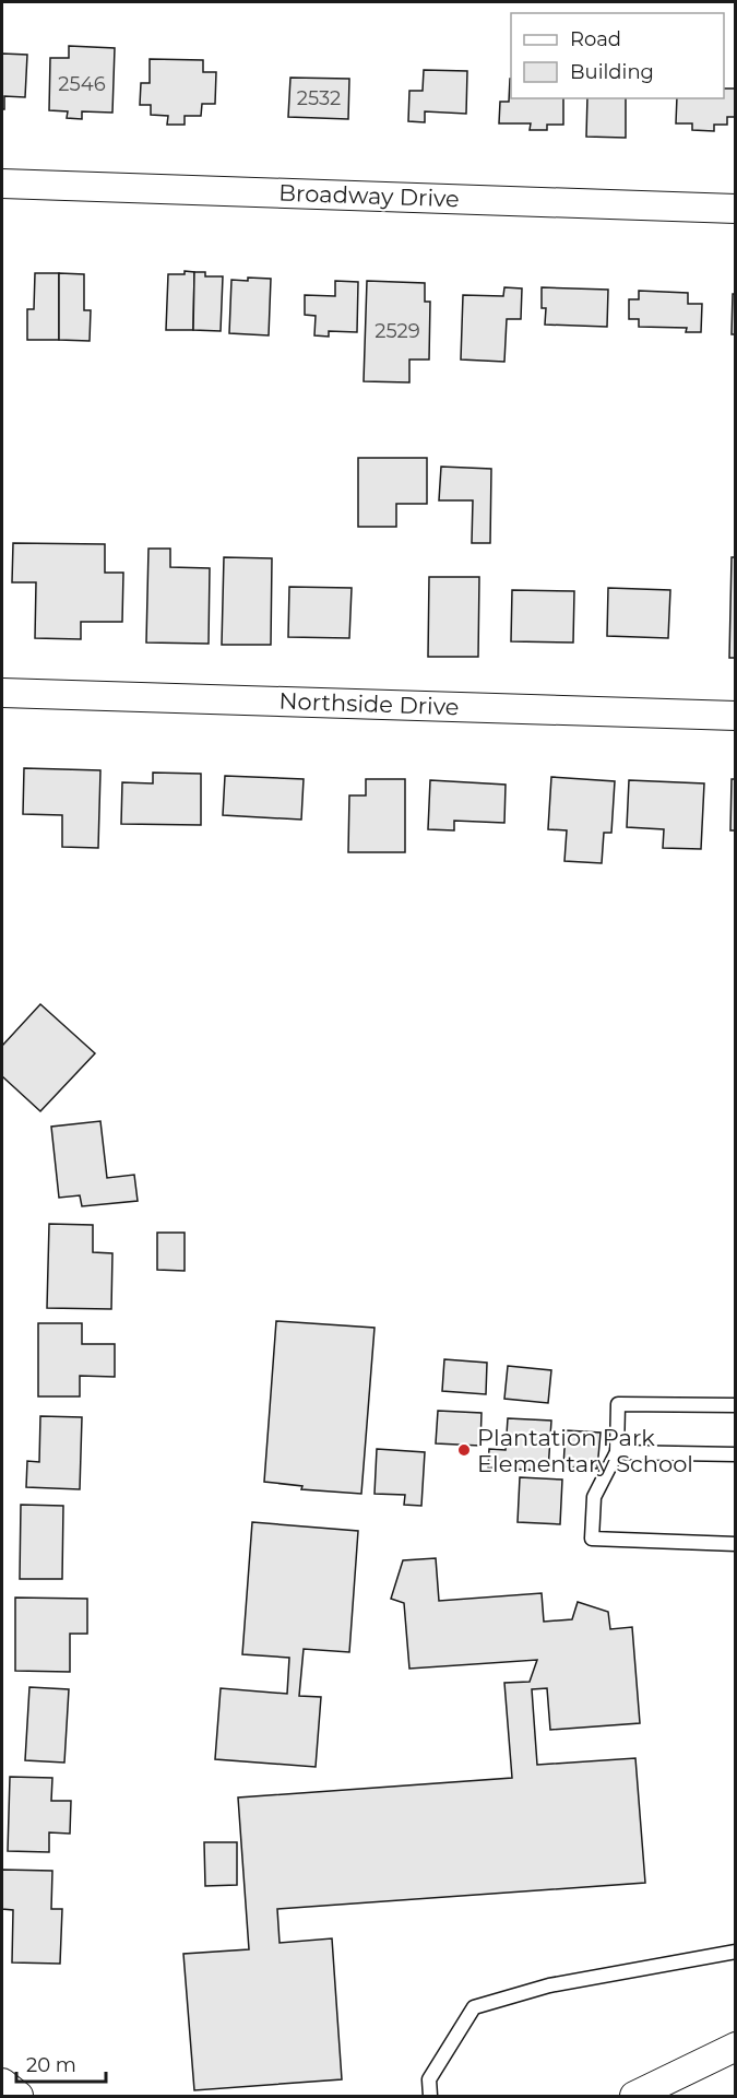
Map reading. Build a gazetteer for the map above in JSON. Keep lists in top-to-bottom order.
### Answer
{
  "streets": {
    "street": ["Broadway Drive", "Northside Drive"]
  },
  "places": ["Plantation Park Elementary School"],
  "house_numbers": ["2546", "2532", "2529"],
  "legend": ["Road", "Building"],
  "scale_bar": "20 m"
}
